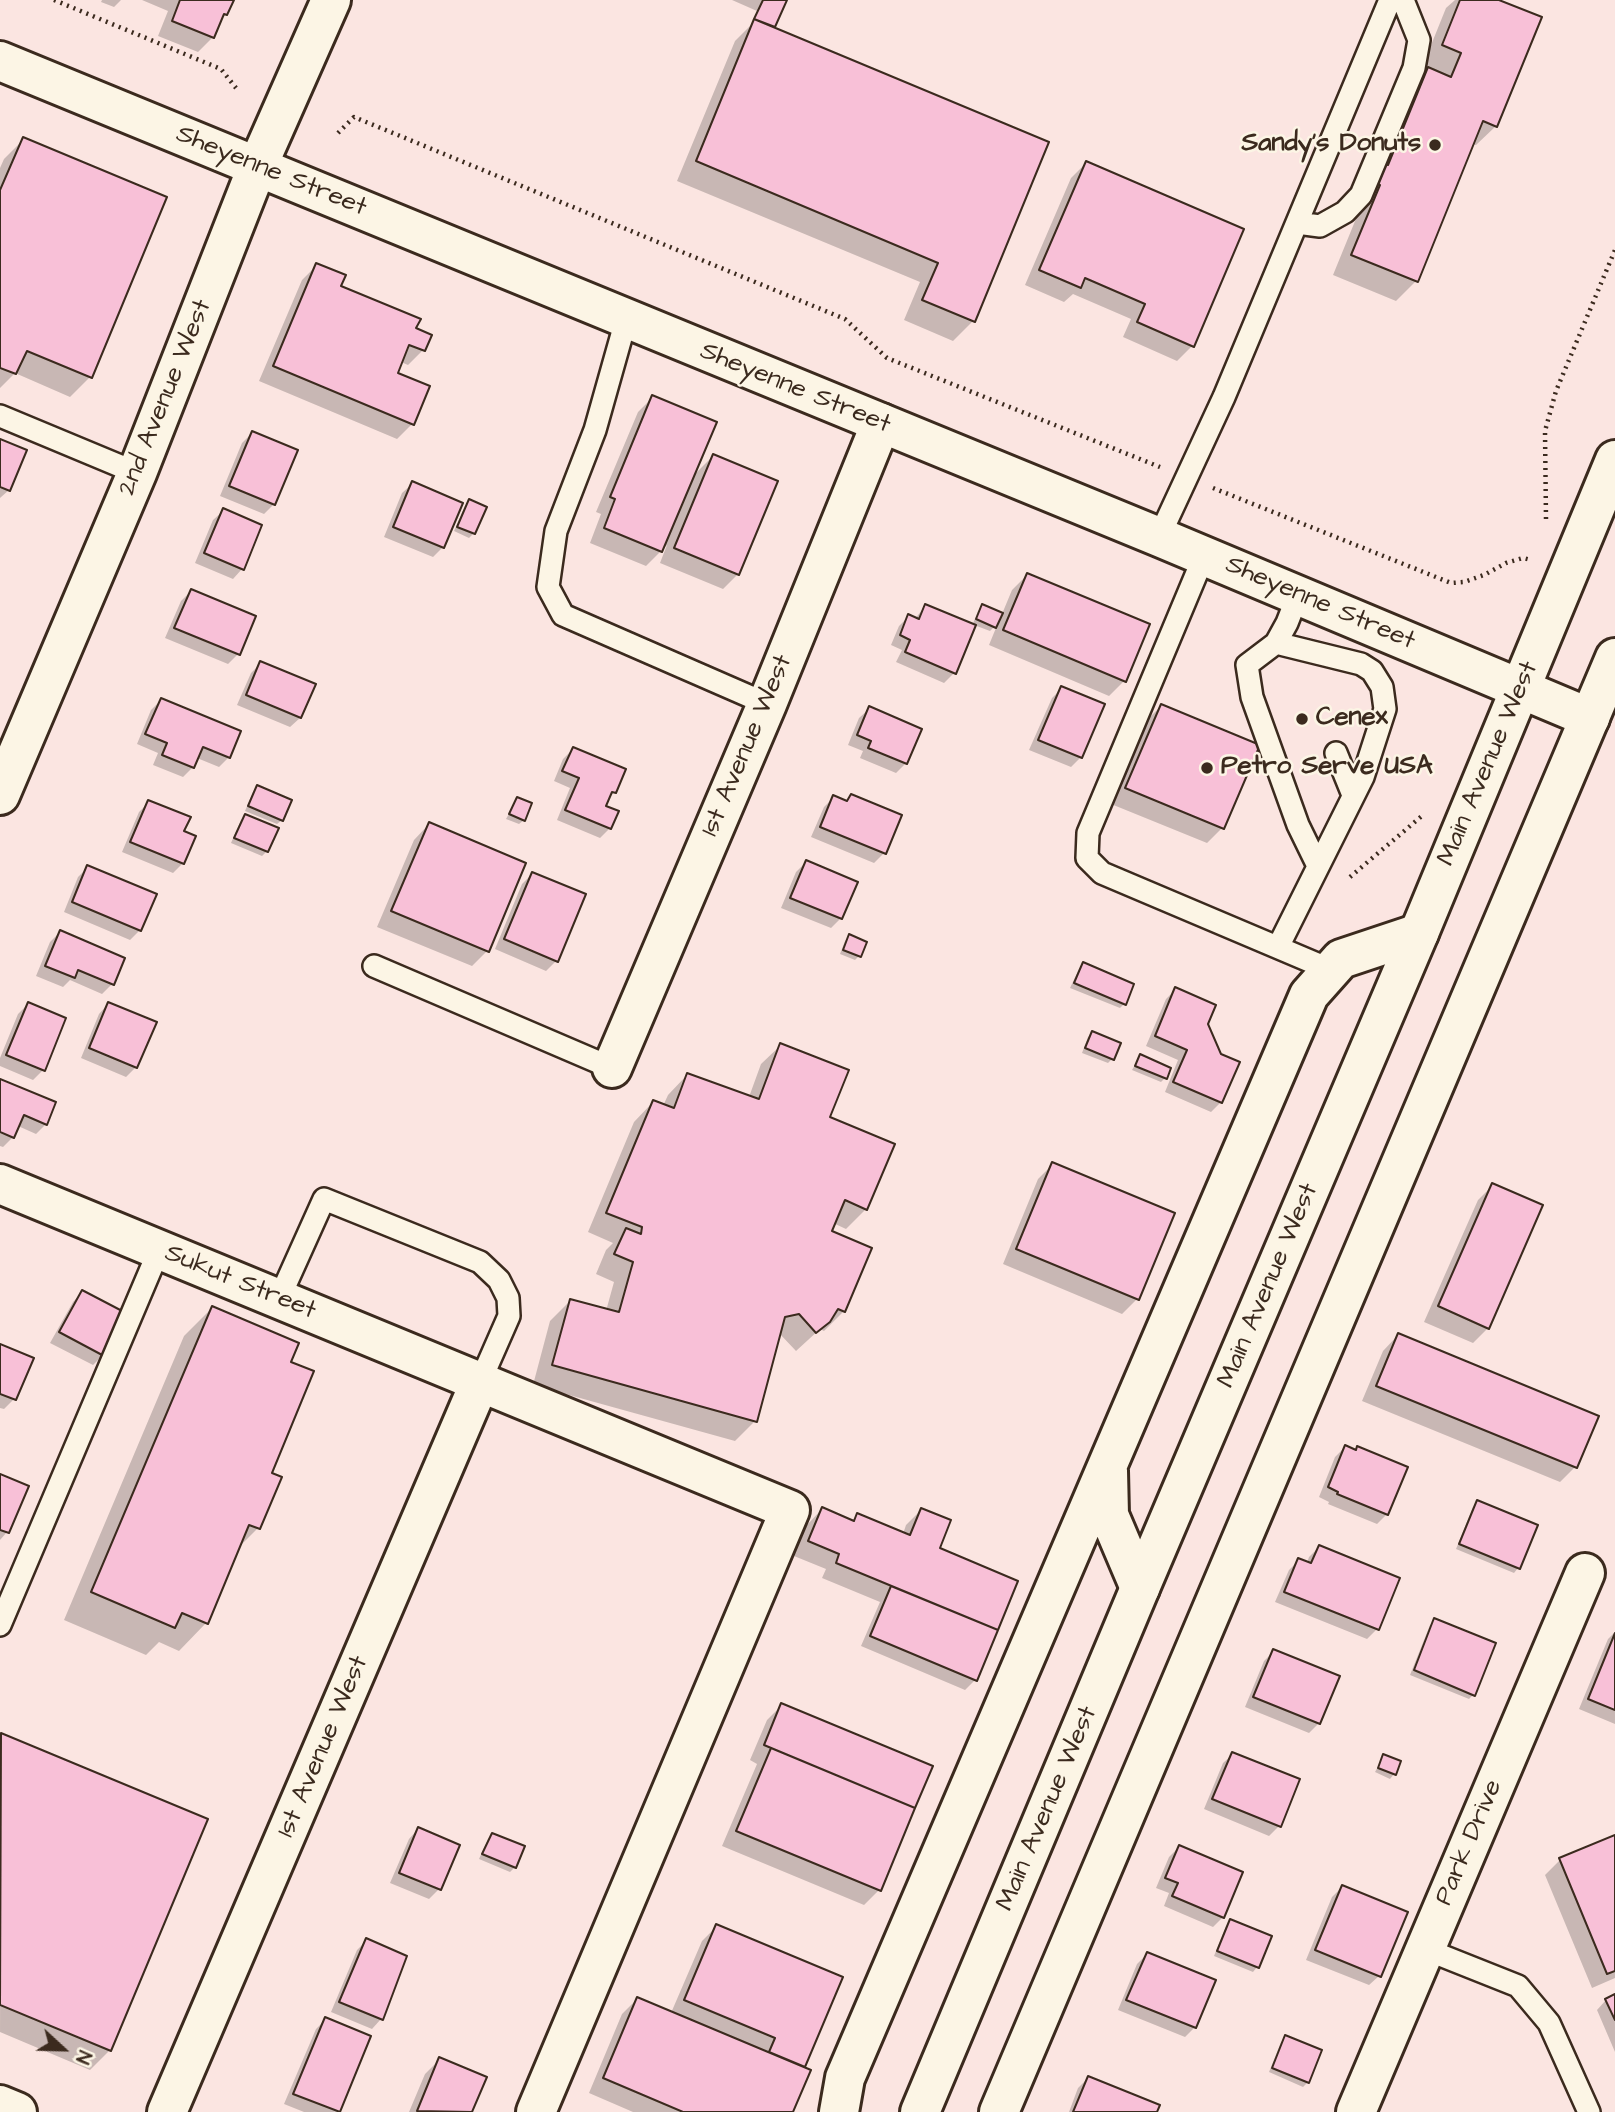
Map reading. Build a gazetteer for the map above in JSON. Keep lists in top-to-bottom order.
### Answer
{
  "streets": {
    "street": [
      "Sheyenne Street",
      "2nd Avenue West",
      "1st Avenue West",
      "Main Avenue West",
      "Sukut Street",
      "Park Drive"
    ]
  },
  "crossings": [
    ["Sheyenne Street", "2nd Avenue West"],
    ["Sheyenne Street", "1st Avenue West"],
    ["Sheyenne Street", "Main Avenue West"],
    ["1st Avenue West", "Sukut Street"]
  ],
  "places": ["Sandy's Donuts", "Cenex", "Petro Serve USA"],
  "north": "right"
}
